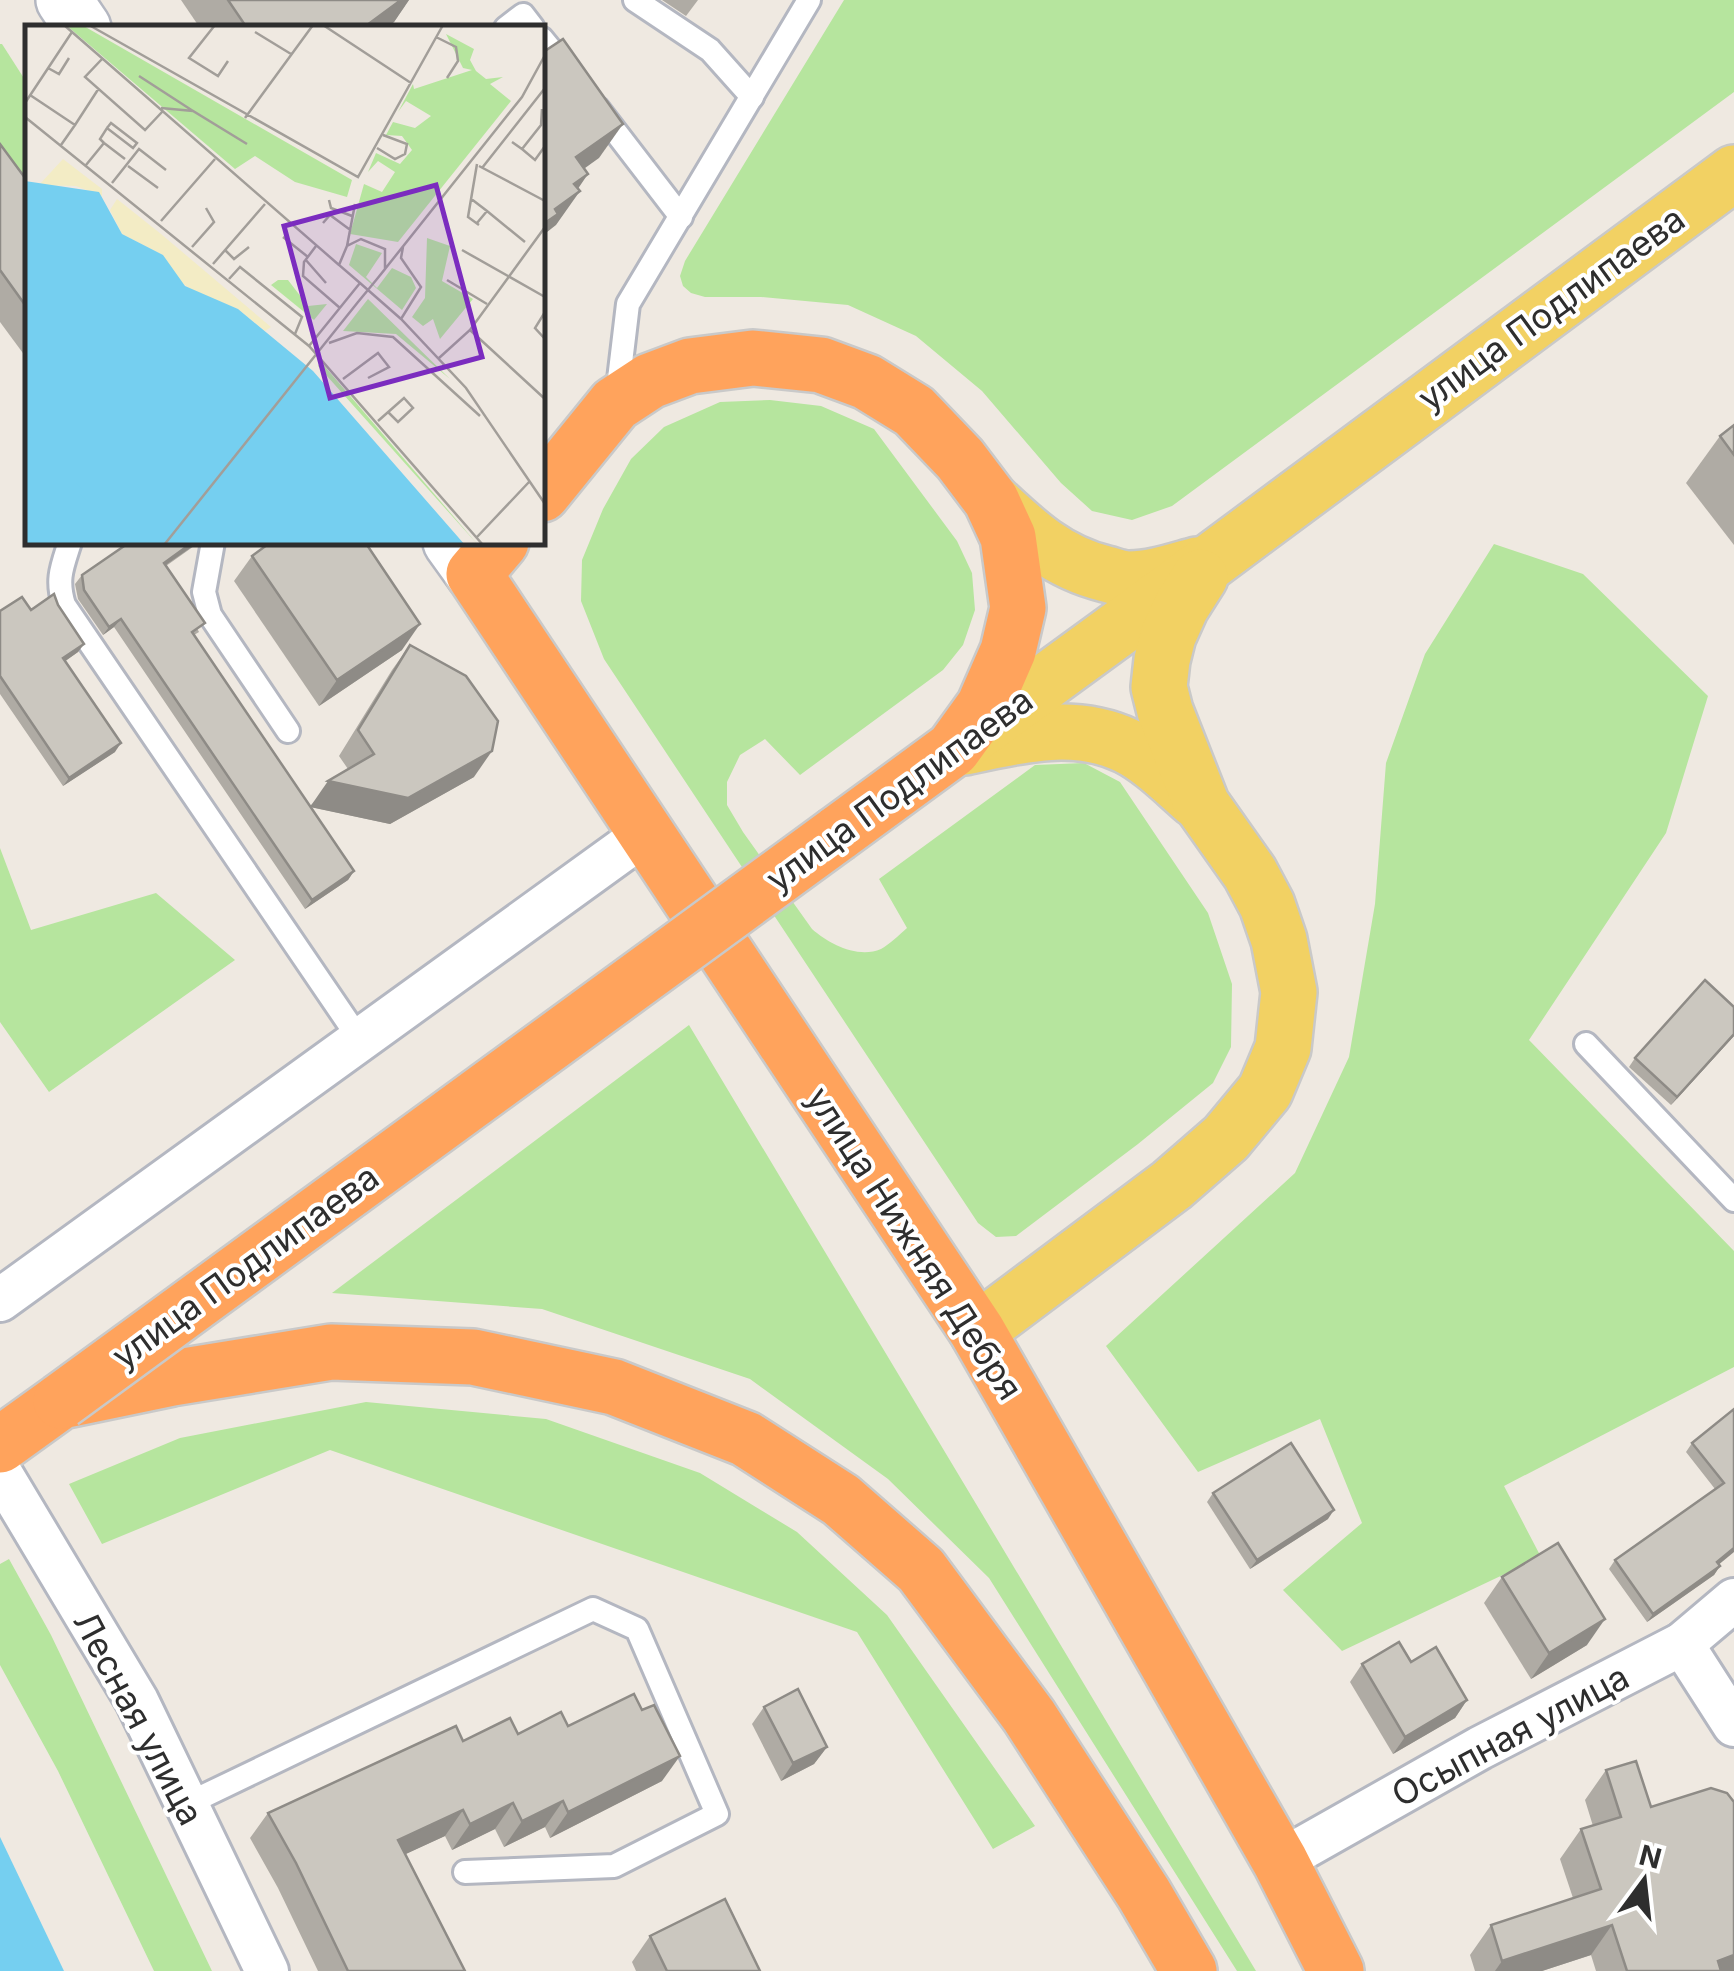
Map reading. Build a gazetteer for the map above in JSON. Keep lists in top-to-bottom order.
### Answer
{
  "streets": {
    "highway": ["улица Подлипаева", "улица Нижняя Дебря"],
    "street": ["Лесная улица", "Осыпная улица"]
  },
  "crossings": [
    ["улица Нижняя Дебря", "Осыпная улица"]
  ],
  "north": "top"
}
